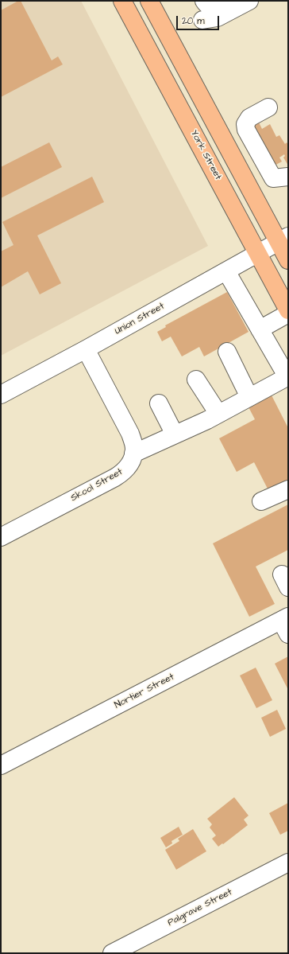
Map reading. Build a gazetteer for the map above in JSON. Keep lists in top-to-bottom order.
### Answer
{
  "streets": {
    "main road": ["York Street"],
    "street": [
      "Union Street",
      "Skool Street",
      "Nortier Street",
      "Palgrave Street"
    ]
  },
  "crossings": [
    ["York Street", "Union Street"]
  ],
  "scale_bar": "20 m"
}
